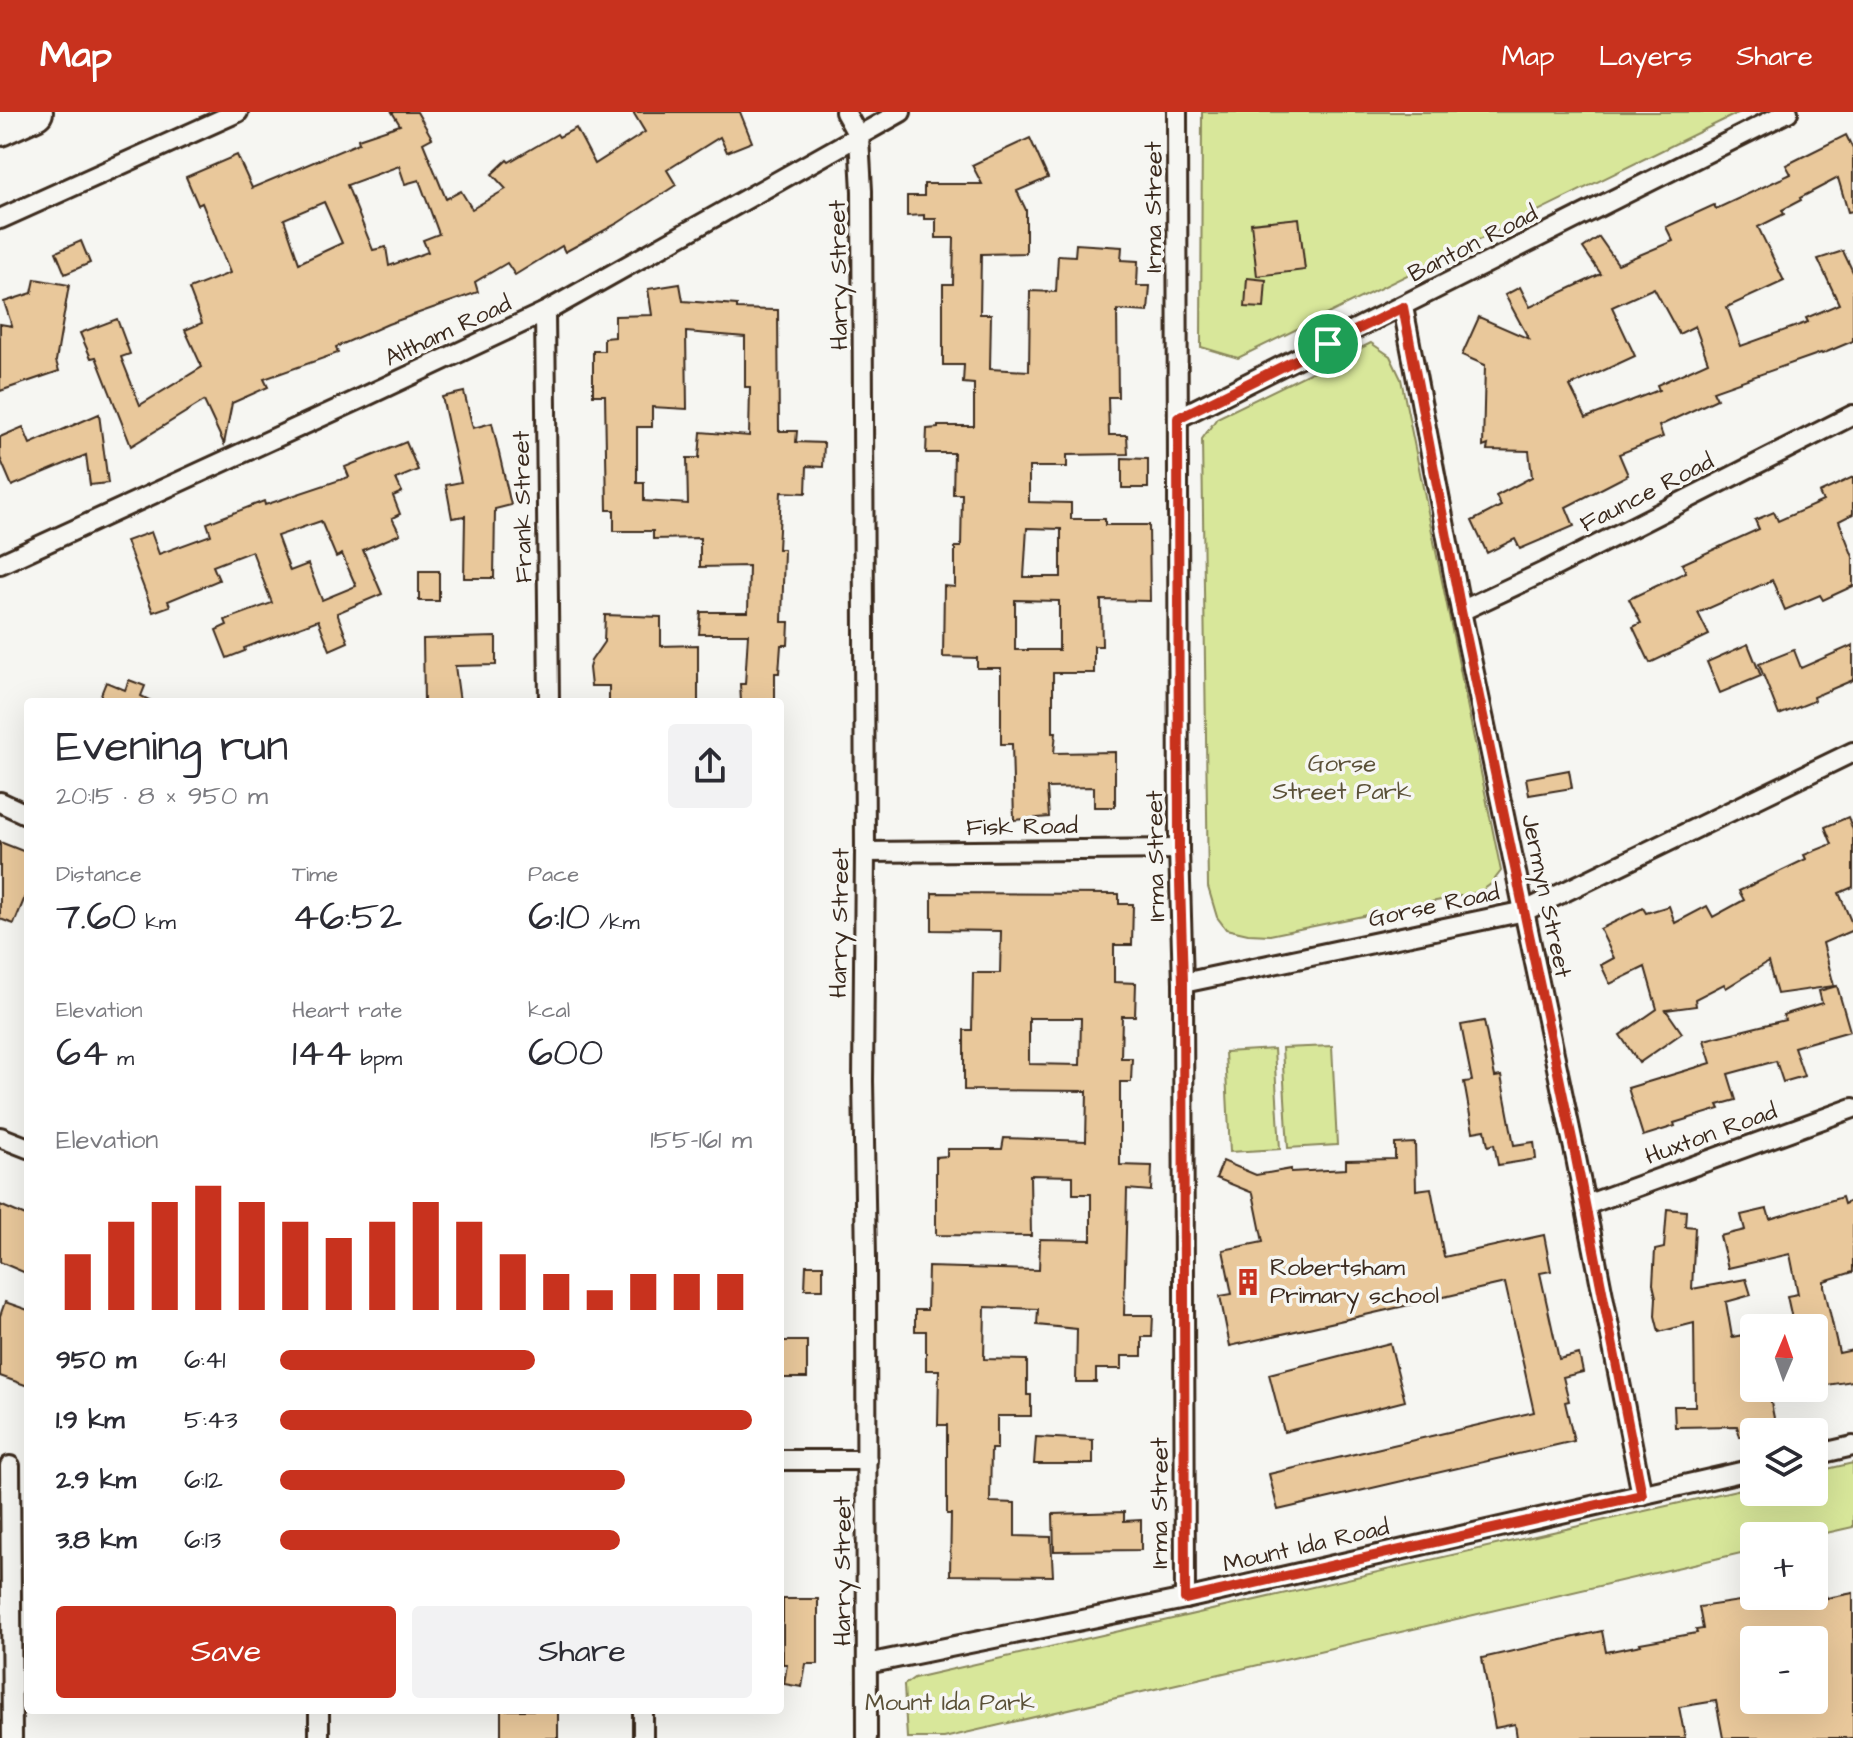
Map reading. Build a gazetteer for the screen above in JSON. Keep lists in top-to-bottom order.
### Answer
{
  "streets": {
    "street": [
      "Irma Street",
      "Banton Road",
      "Harry Street",
      "Altham Road",
      "Faunce Road",
      "Frank Street",
      "Fisk Road",
      "Jermyn Street",
      "Gorse Road",
      "Huxton Road",
      "Mount Ida Road"
    ]
  },
  "crossings": [
    ["Irma Street", "Banton Road"],
    ["Irma Street", "Fisk Road"],
    ["Irma Street", "Gorse Road"],
    ["Irma Street", "Mount Ida Road"],
    ["Banton Road", "Jermyn Street"],
    ["Harry Street", "Altham Road"],
    ["Harry Street", "Fisk Road"],
    ["Harry Street", "Mount Ida Road"],
    ["Altham Road", "Frank Street"],
    ["Faunce Road", "Jermyn Street"],
    ["Jermyn Street", "Gorse Road"],
    ["Jermyn Street", "Huxton Road"],
    ["Jermyn Street", "Mount Ida Road"]
  ],
  "parks": ["Gorse Street Park", "Mount Ida Park"],
  "places": {
    "building": ["Robertsham Primary school"]
  },
  "north": "top",
  "page": {
    "header": "Map",
    "nav": ["Map", "Layers", "Share"],
    "heading": ["Evening run", "20:15 · 8 × 950 m"],
    "stats": [
      ["Distance", "7.60 km"],
      ["Time", "46:52"],
      ["Pace", "6:10 /km"],
      ["Elevation", "64 m"],
      ["Heart rate", "144 bpm"],
      ["kcal", "600"]
    ],
    "chart": ["Elevation", "155–161 m"],
    "map_buttons": ["+", "−"],
    "list": [
      {
        "name": "950 m",
        "note": "6:41"
      },
      {
        "name": "1.9 km",
        "note": "5:43"
      },
      {
        "name": "2.9 km",
        "note": "6:12"
      },
      {
        "name": "3.8 km",
        "note": "6:13"
      }
    ],
    "buttons": ["Save", "Share"]
  }
}
